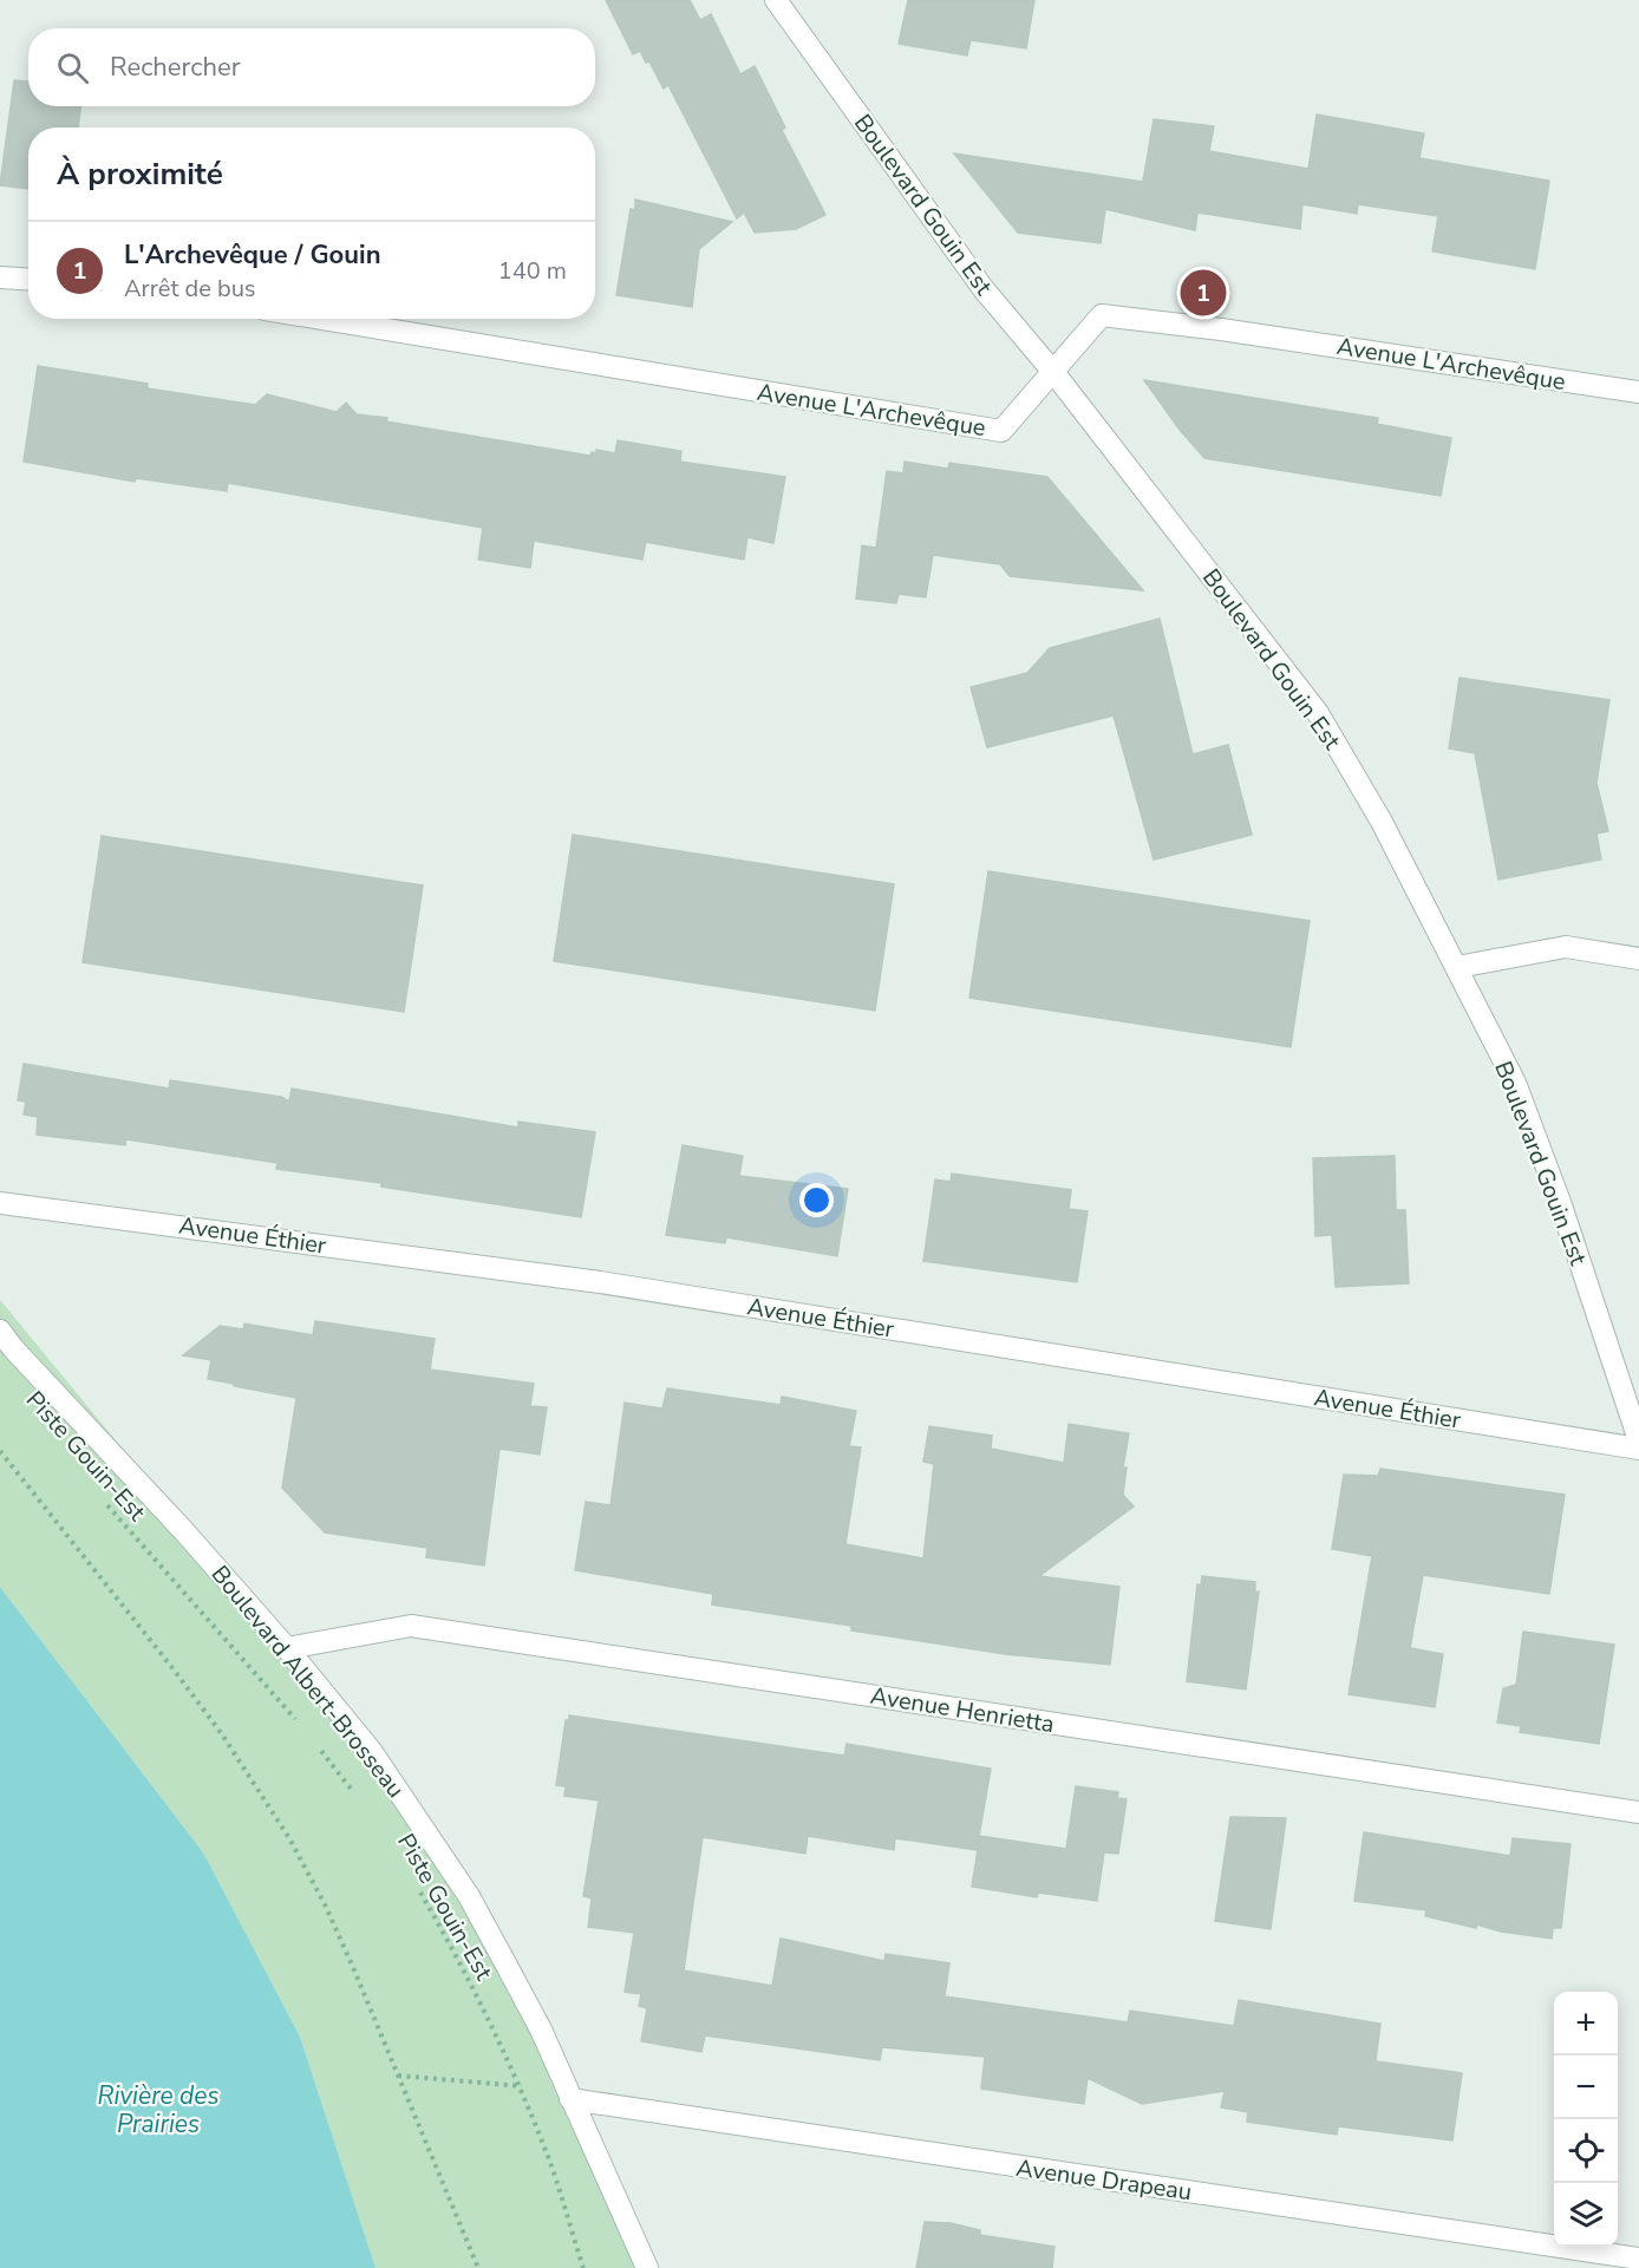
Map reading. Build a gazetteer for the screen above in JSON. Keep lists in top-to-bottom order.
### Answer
{
  "streets": {
    "street": [
      "Boulevard Gouin Est",
      "Avenue L'Archevêque",
      "Avenue Éthier",
      "Boulevard Albert-Brosseau",
      "Avenue Henrietta",
      "Avenue Drapeau"
    ],
    "path": ["Piste Gouin-Est"]
  },
  "crossings": [
    ["Boulevard Gouin Est", "Avenue L'Archevêque"],
    ["Boulevard Albert-Brosseau", "Avenue Henrietta"],
    ["Boulevard Albert-Brosseau", "Avenue Drapeau"]
  ],
  "water": ["Rivière des Prairies"],
  "page": {
    "search": "Rechercher",
    "heading": "À proximité",
    "list": [
      {
        "mark": "1",
        "name": "L'Archevêque / Gouin",
        "note": "Arrêt de bus",
        "value": "140 m"
      }
    ],
    "pins": "1",
    "map_buttons": ["+", "−"]
  }
}
